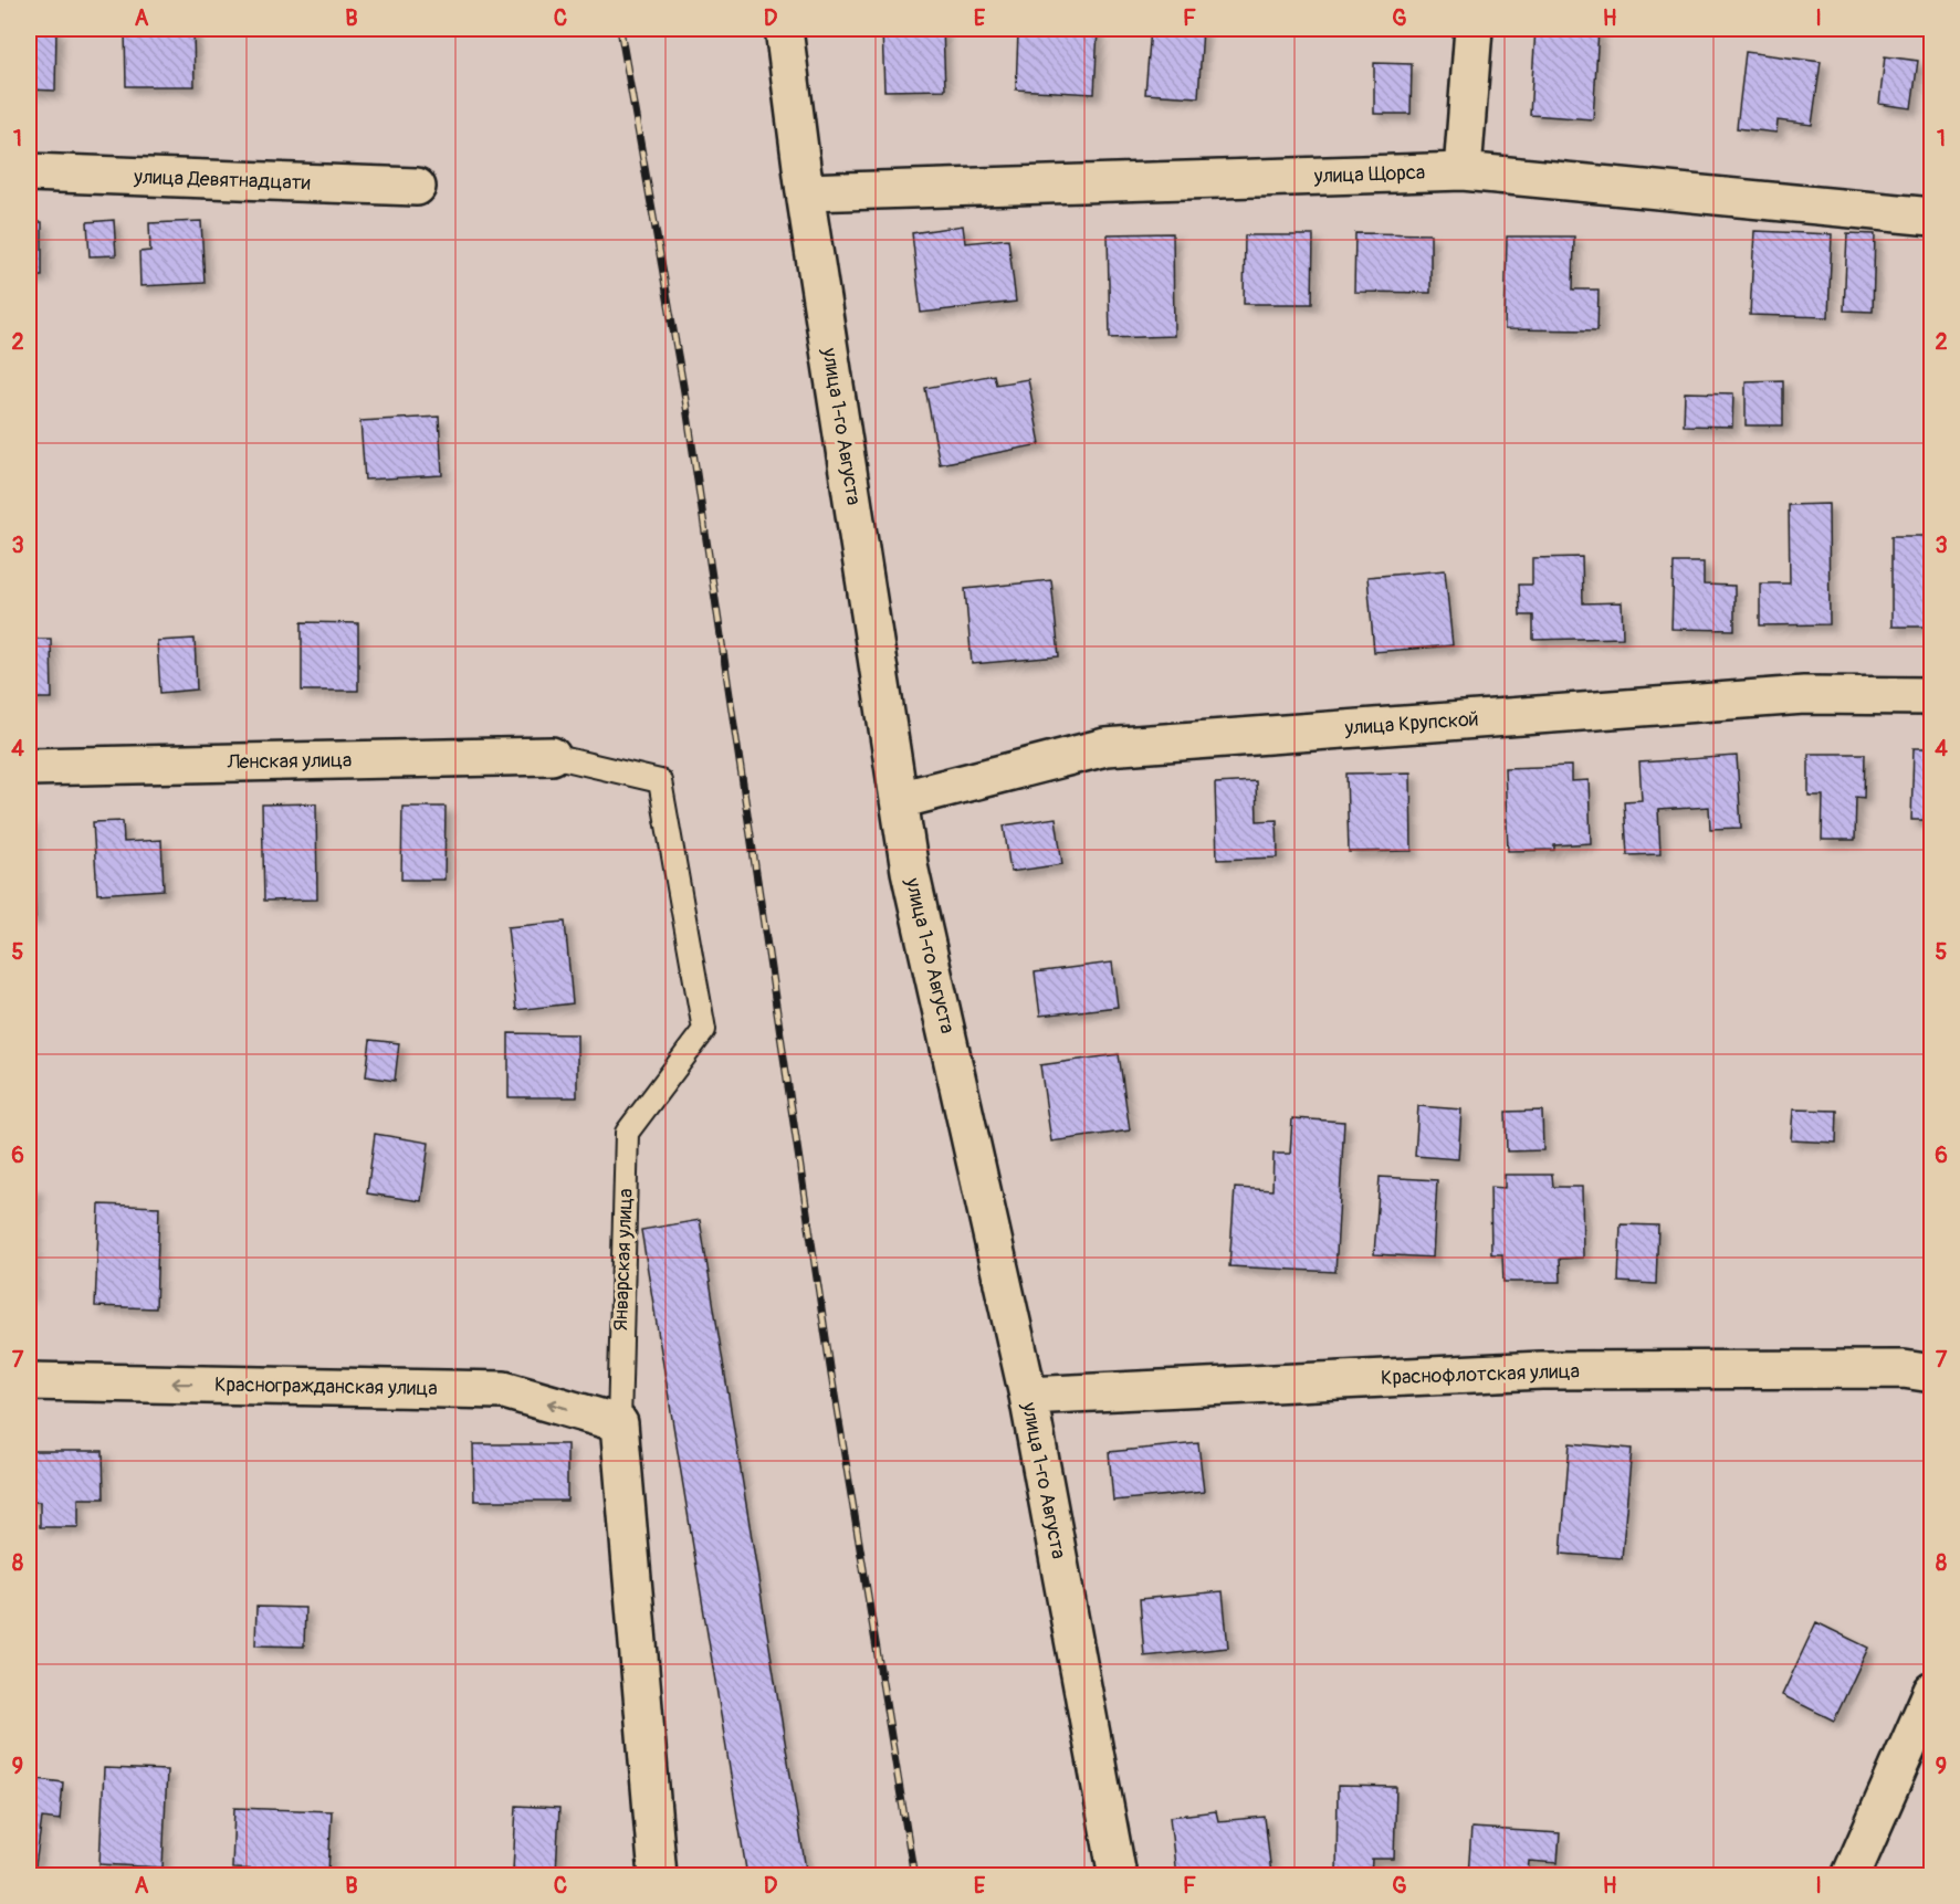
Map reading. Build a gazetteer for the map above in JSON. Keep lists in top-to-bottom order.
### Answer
{
  "streets": {
    "street": [
      "улица Щорса",
      "улица Девятнадцати",
      "улица 1-го Августа",
      "улица Крупской",
      "Ленская улица",
      "Январская улица",
      "Краснофлотская улица",
      "Красногражданская улица"
    ]
  },
  "crossings": [
    ["улица Щорса", "улица 1-го Августа"],
    ["улица 1-го Августа", "улица Крупской"],
    ["улица 1-го Августа", "Краснофлотская улица"],
    ["Ленская улица", "Январская улица"],
    ["Январская улица", "Красногражданская улица"]
  ],
  "one_way": ["Красногражданская улица"],
  "grid": {
    "columns": [
      "A",
      "B",
      "C",
      "D",
      "E",
      "F",
      "G",
      "H",
      "I"
    ],
    "rows": [
      "1",
      "2",
      "3",
      "4",
      "5",
      "6",
      "7",
      "8",
      "9"
    ]
  }
}
